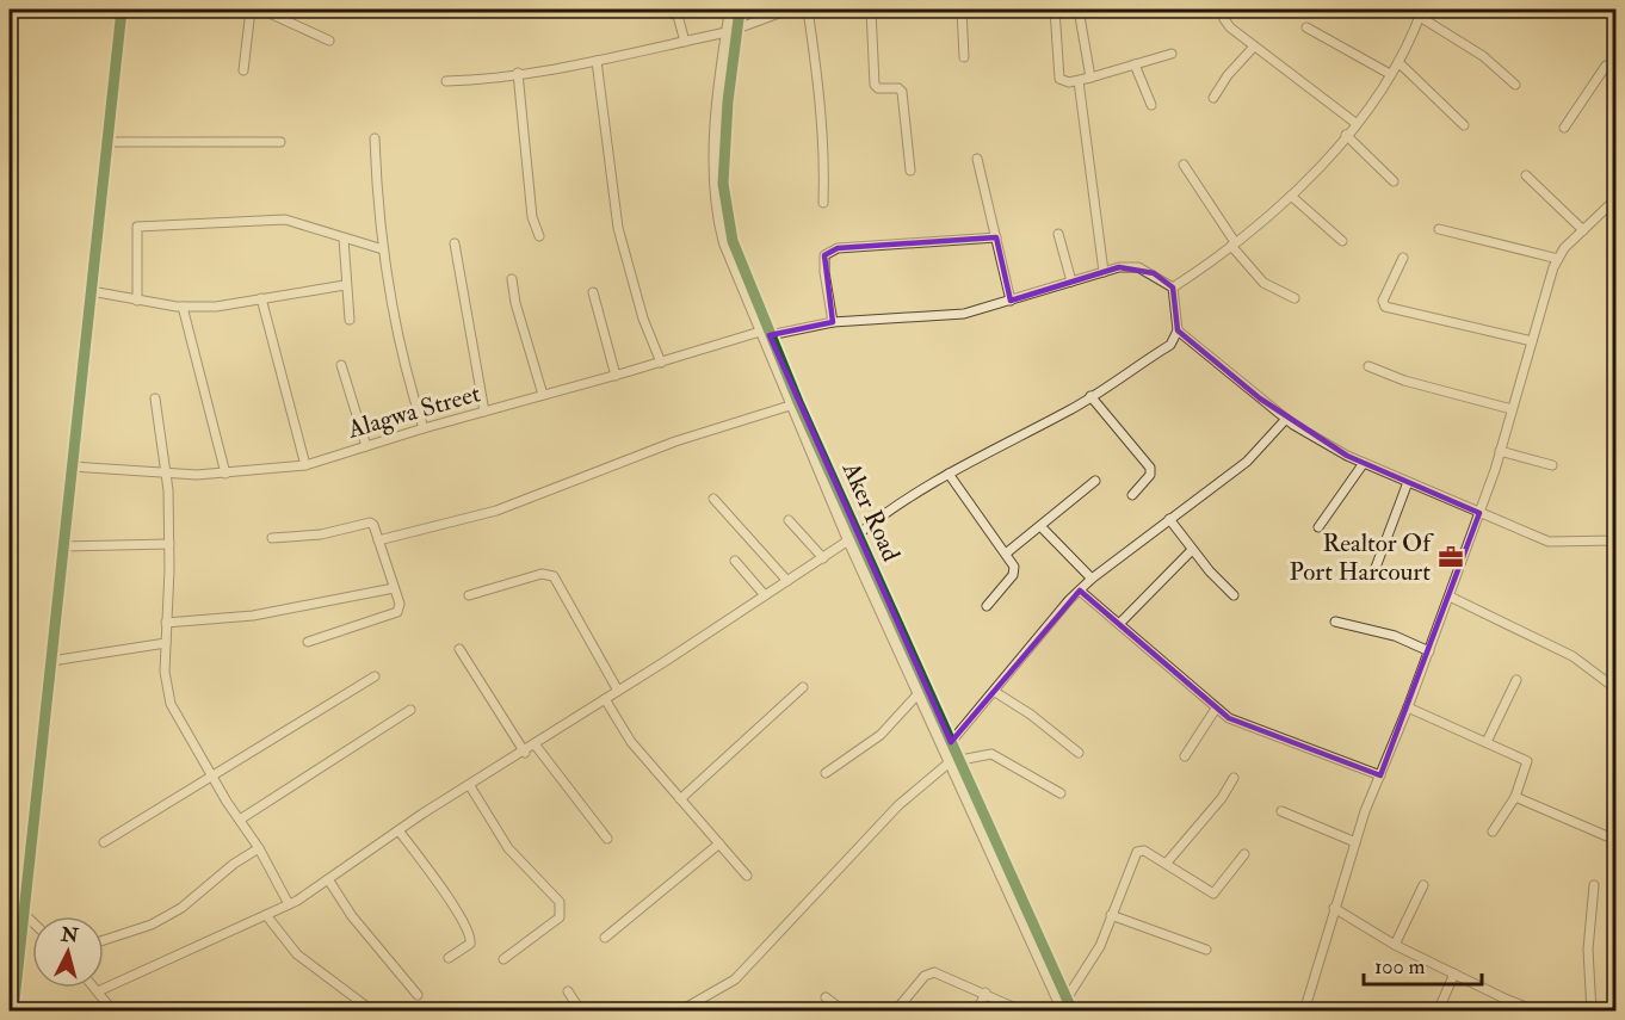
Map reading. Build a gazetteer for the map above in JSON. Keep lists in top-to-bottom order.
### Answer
{
  "streets": {
    "street": ["Alagwa Street", "Aker Road"]
  },
  "crossings": [
    ["Alagwa Street", "Aker Road"]
  ],
  "places": {
    "office": ["Realtor Of Port Harcourt"]
  },
  "scale_bar": "100 m",
  "north": "top"
}
